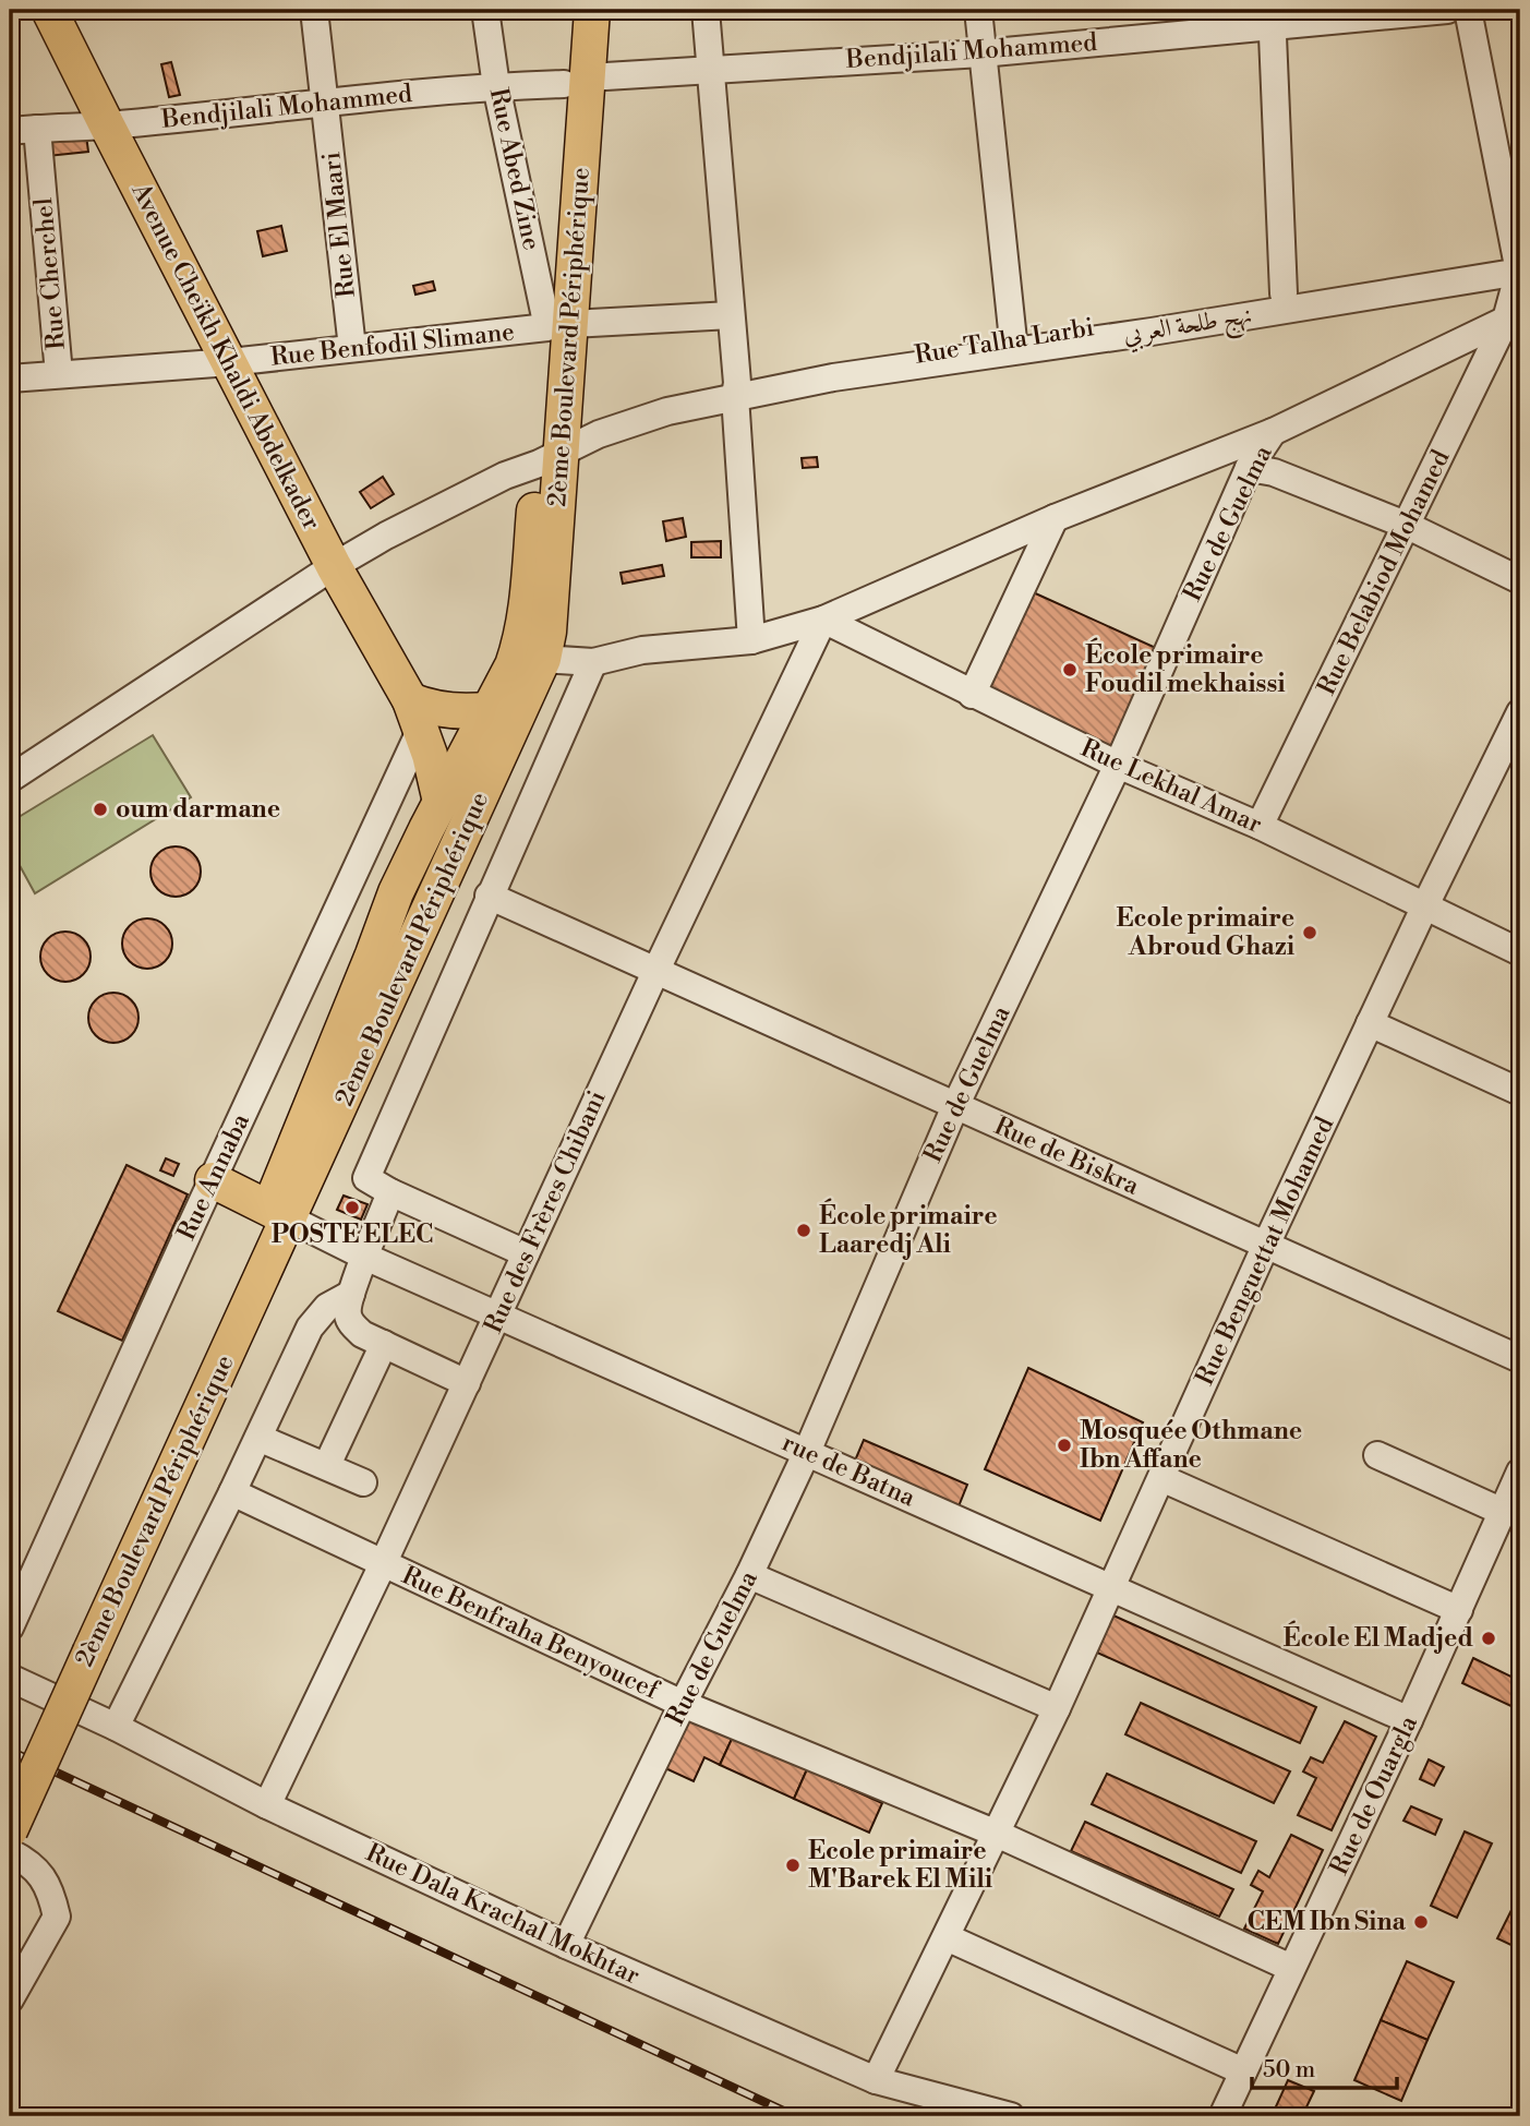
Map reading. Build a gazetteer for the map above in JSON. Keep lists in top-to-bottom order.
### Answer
{
  "streets": {
    "main road": ["2ème Boulevard Périphérique", "Avenue Cheïkh Khaldi Abdelkader"],
    "street": [
      "Bendjilali Mohammed",
      "Rue Abed Zine",
      "Rue El Maari",
      "Rue Cherchel",
      "نهج طلحة العربي",
      "Rue Talha Larbi",
      "Rue Benfodil Slimane",
      "Rue de Guelma",
      "Rue Belabiod Mohamed",
      "Rue Lekhal Amar",
      "Rue de Biskra",
      "Rue Annaba",
      "Rue des Frères Chibani",
      "Rue Benguettat Mohamed",
      "rue de Batna",
      "Rue Benfraha Benyoucef",
      "Rue de Ouargla",
      "Rue Dala Krachal Mokhtar"
    ]
  },
  "crossings": [
    ["Bendjilali Mohammed", "Rue Abed Zine"],
    ["Bendjilali Mohammed", "Rue El Maari"],
    ["Bendjilali Mohammed", "Rue Cherchel"],
    ["Bendjilali Mohammed", "2ème Boulevard Périphérique"],
    ["Bendjilali Mohammed", "Avenue Cheïkh Khaldi Abdelkader"],
    ["Rue Abed Zine", "2ème Boulevard Périphérique"],
    ["Rue Abed Zine", "Rue Benfodil Slimane"],
    ["Rue El Maari", "Rue Benfodil Slimane"],
    ["Rue Cherchel", "Rue Benfodil Slimane"],
    ["نهج طلحة العربي", "2ème Boulevard Périphérique"],
    ["نهج طلحة العربي", "Rue Talha Larbi"],
    ["نهج طلحة العربي", "Rue Belabiod Mohamed"],
    ["2ème Boulevard Périphérique", "Rue Benfodil Slimane"],
    ["2ème Boulevard Périphérique", "Avenue Cheïkh Khaldi Abdelkader"],
    ["2ème Boulevard Périphérique", "rue de Batna"],
    ["Rue Talha Larbi", "Rue Belabiod Mohamed"],
    ["Rue Benfodil Slimane", "Avenue Cheïkh Khaldi Abdelkader"],
    ["Avenue Cheïkh Khaldi Abdelkader", "Rue Annaba"],
    ["Rue de Guelma", "Rue Lekhal Amar"],
    ["Rue de Guelma", "Rue de Biskra"],
    ["Rue de Guelma", "rue de Batna"],
    ["Rue de Guelma", "Rue Benfraha Benyoucef"],
    ["Rue de Guelma", "Rue Dala Krachal Mokhtar"],
    ["Rue Belabiod Mohamed", "Rue Lekhal Amar"],
    ["Rue Lekhal Amar", "Rue des Frères Chibani"],
    ["Rue Lekhal Amar", "Rue Benguettat Mohamed"],
    ["Rue de Biskra", "Rue des Frères Chibani"],
    ["Rue de Biskra", "Rue Benguettat Mohamed"],
    ["Rue des Frères Chibani", "rue de Batna"],
    ["Rue des Frères Chibani", "Rue Benfraha Benyoucef"],
    ["Rue des Frères Chibani", "Rue Dala Krachal Mokhtar"],
    ["Rue Benguettat Mohamed", "rue de Batna"],
    ["Rue Benguettat Mohamed", "Rue Benfraha Benyoucef"],
    ["Rue Benguettat Mohamed", "Rue Dala Krachal Mokhtar"],
    ["rue de Batna", "Rue de Ouargla"],
    ["Rue Benfraha Benyoucef", "Rue de Ouargla"]
  ],
  "places": [
    "École primaire Foudil mekhaissi",
    "oum darmane",
    "Ecole primaire Abroud Ghazi",
    "POSTE ELEC",
    "École primaire Laaredj Ali",
    "Mosquée Othmane Ibn Affane",
    "École El Madjed",
    "Ecole primaire M'Barek El Mili",
    "CEM Ibn Sina"
  ],
  "scale_bar": "50 m"
}
